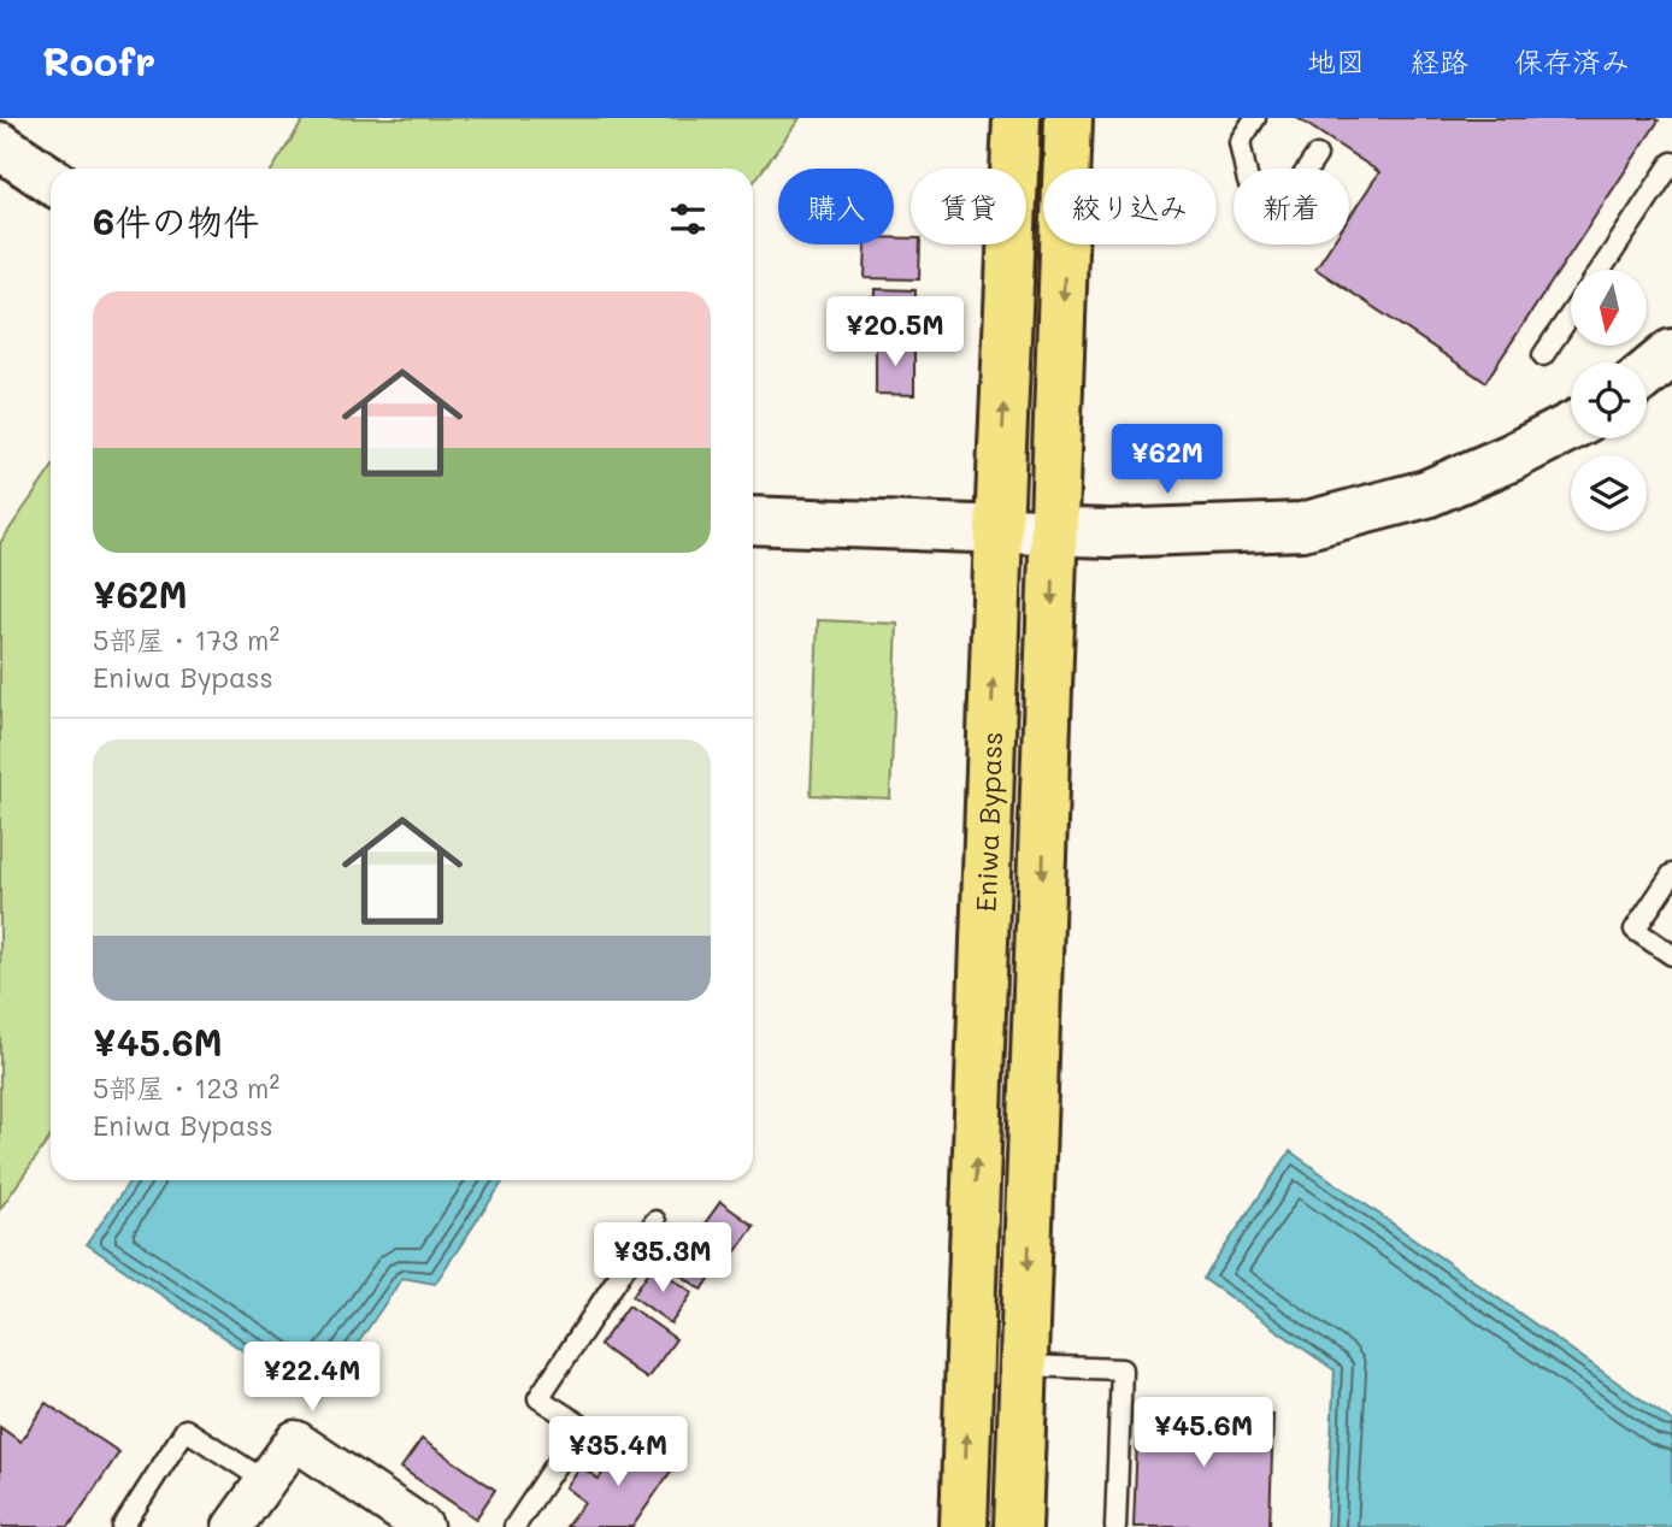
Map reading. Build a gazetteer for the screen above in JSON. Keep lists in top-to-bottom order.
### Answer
{
  "streets": {
    "highway": ["Eniwa Bypass"]
  },
  "north": "bottom",
  "page": {
    "header": "Roofr",
    "nav": ["地図", "経路", "保存済み"],
    "chip": [
      "購入",
      "賃貸",
      "絞り込み",
      "新着"
    ],
    "heading": "6件の物件",
    "list": [
      {
        "name": "¥62M",
        "note": "5部屋 · 173 m² · Eniwa Bypass"
      },
      {
        "name": "¥45.6M",
        "note": "5部屋 · 123 m² · Eniwa Bypass"
      }
    ],
    "price": [
      "¥20.5M",
      "¥62M",
      "¥35.3M",
      "¥22.4M",
      "¥45.6M",
      "¥35.4M"
    ]
  }
}
